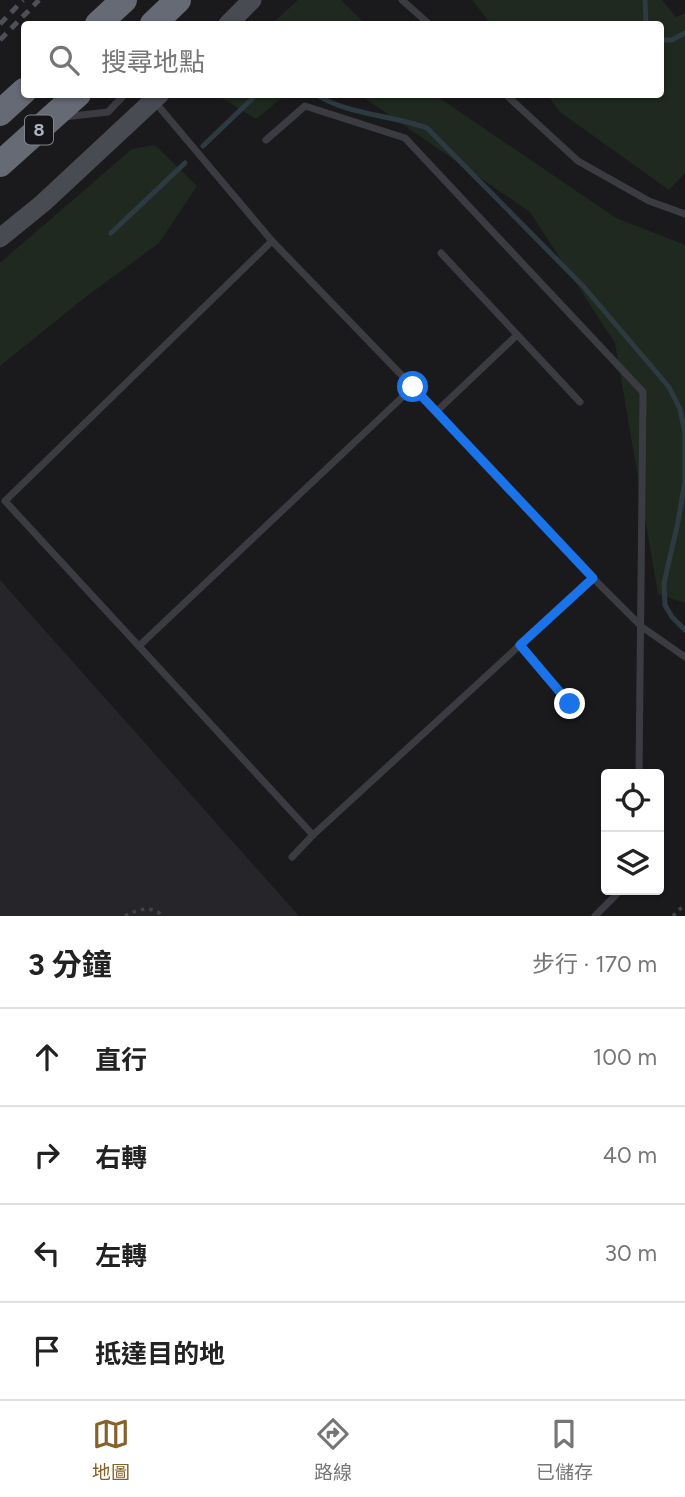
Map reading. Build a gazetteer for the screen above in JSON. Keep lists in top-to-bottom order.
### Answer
{
  "streets": {
    "highway": ["8"]
  },
  "page": {
    "search": "搜尋地點",
    "heading": ["3 分鐘", "步行 · 170 m"],
    "list": [
      ["直行", "100 m"],
      ["右轉", "40 m"],
      ["左轉", "30 m"],
      "抵達目的地"
    ],
    "nav": ["地圖", "路線", "已儲存"]
  }
}
